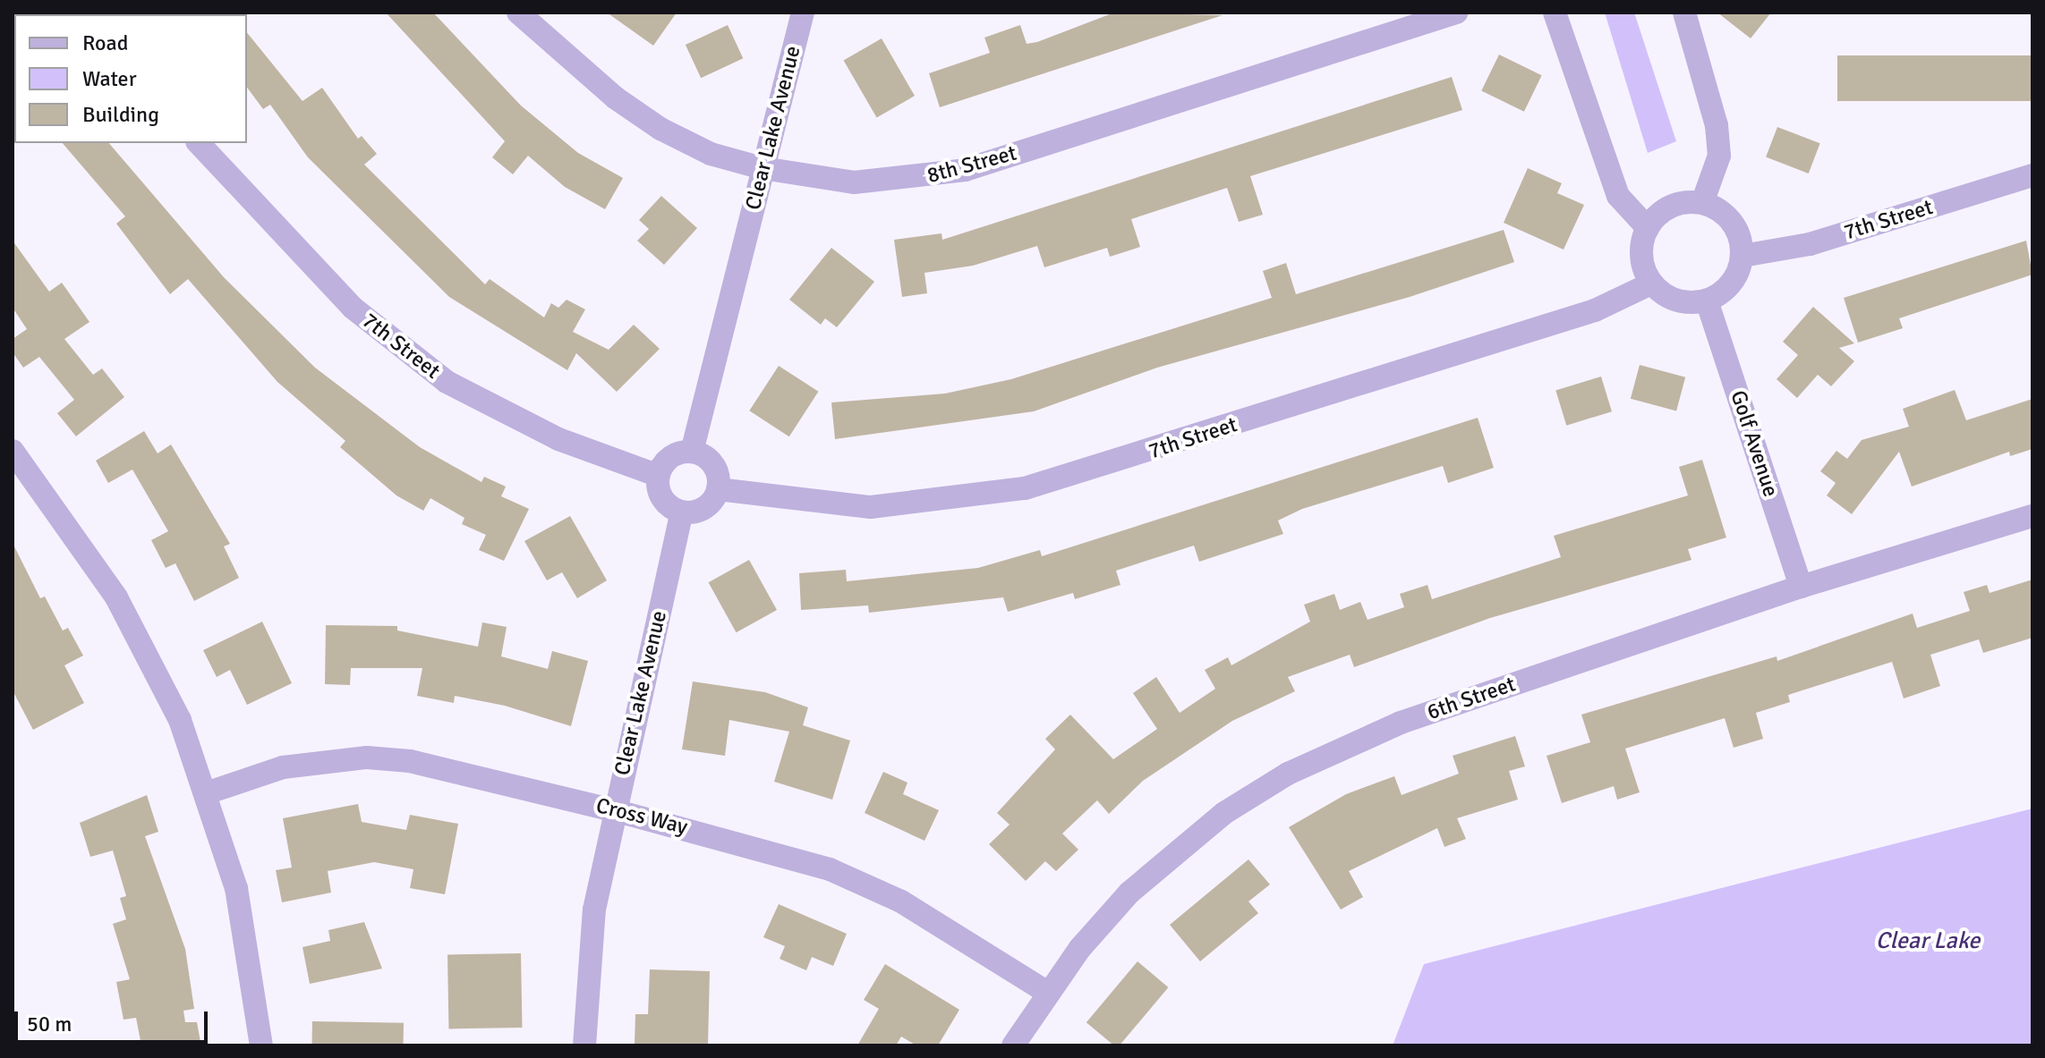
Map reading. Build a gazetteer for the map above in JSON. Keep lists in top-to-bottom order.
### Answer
{
  "streets": {
    "street": [
      "Clear Lake Avenue",
      "8th Street",
      "7th Street",
      "Golf Avenue",
      "6th Street",
      "Cross Way"
    ]
  },
  "crossings": [
    ["Clear Lake Avenue", "8th Street"],
    ["Clear Lake Avenue", "7th Street"],
    ["Clear Lake Avenue", "Cross Way"],
    ["7th Street", "Golf Avenue"],
    ["Golf Avenue", "6th Street"],
    ["6th Street", "Cross Way"]
  ],
  "water": ["Clear Lake"],
  "legend": ["Road", "Water", "Building"],
  "scale_bar": "50 m"
}
